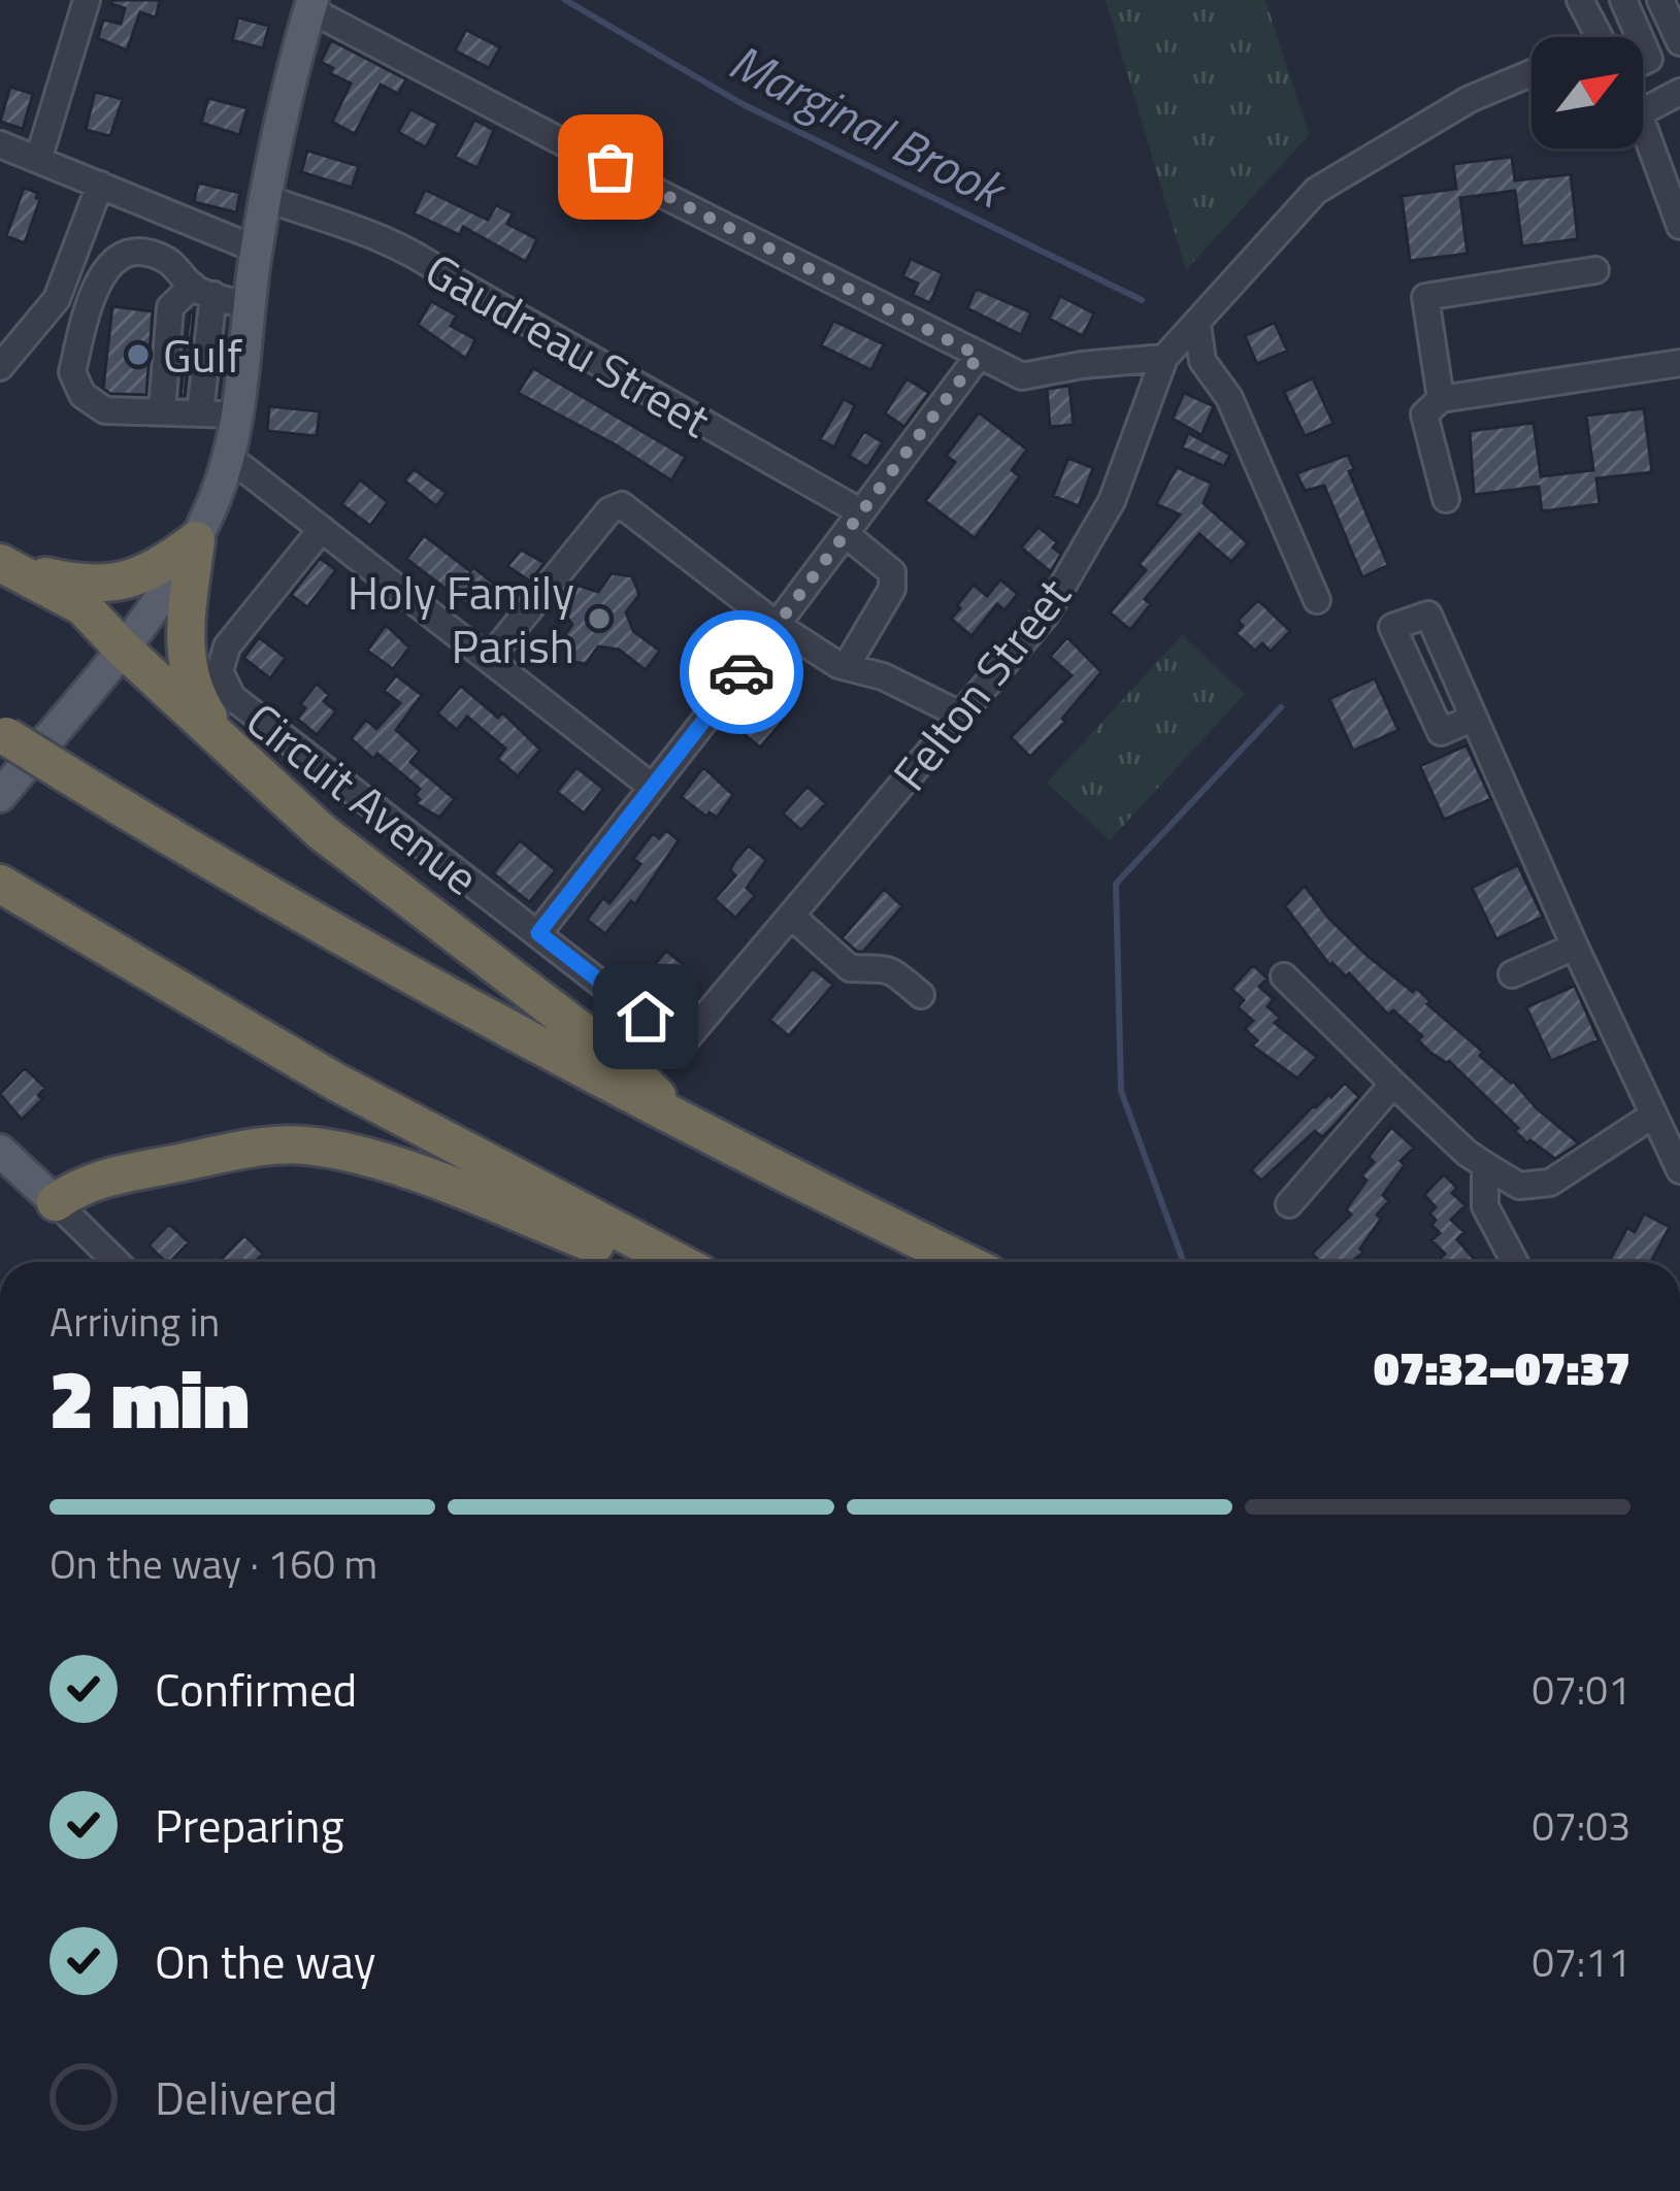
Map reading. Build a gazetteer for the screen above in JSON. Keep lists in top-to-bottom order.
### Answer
{
  "streets": {
    "street": ["Gaudreau Street", "Felton Street", "Circuit Avenue"]
  },
  "crossings": [
    ["Felton Street", "Circuit Avenue"]
  ],
  "water": ["Marginal Brook"],
  "places": ["Gulf", "Holy Family Parish"],
  "north": "top right",
  "page": {
    "heading": ["2 min", "Arriving in", "07:32–07:37"],
    "bar": "On the way · 160 m",
    "list": [
      ["Confirmed", "07:01"],
      ["Preparing", "07:03"],
      ["On the way", "07:11"],
      "Delivered"
    ]
  }
}
